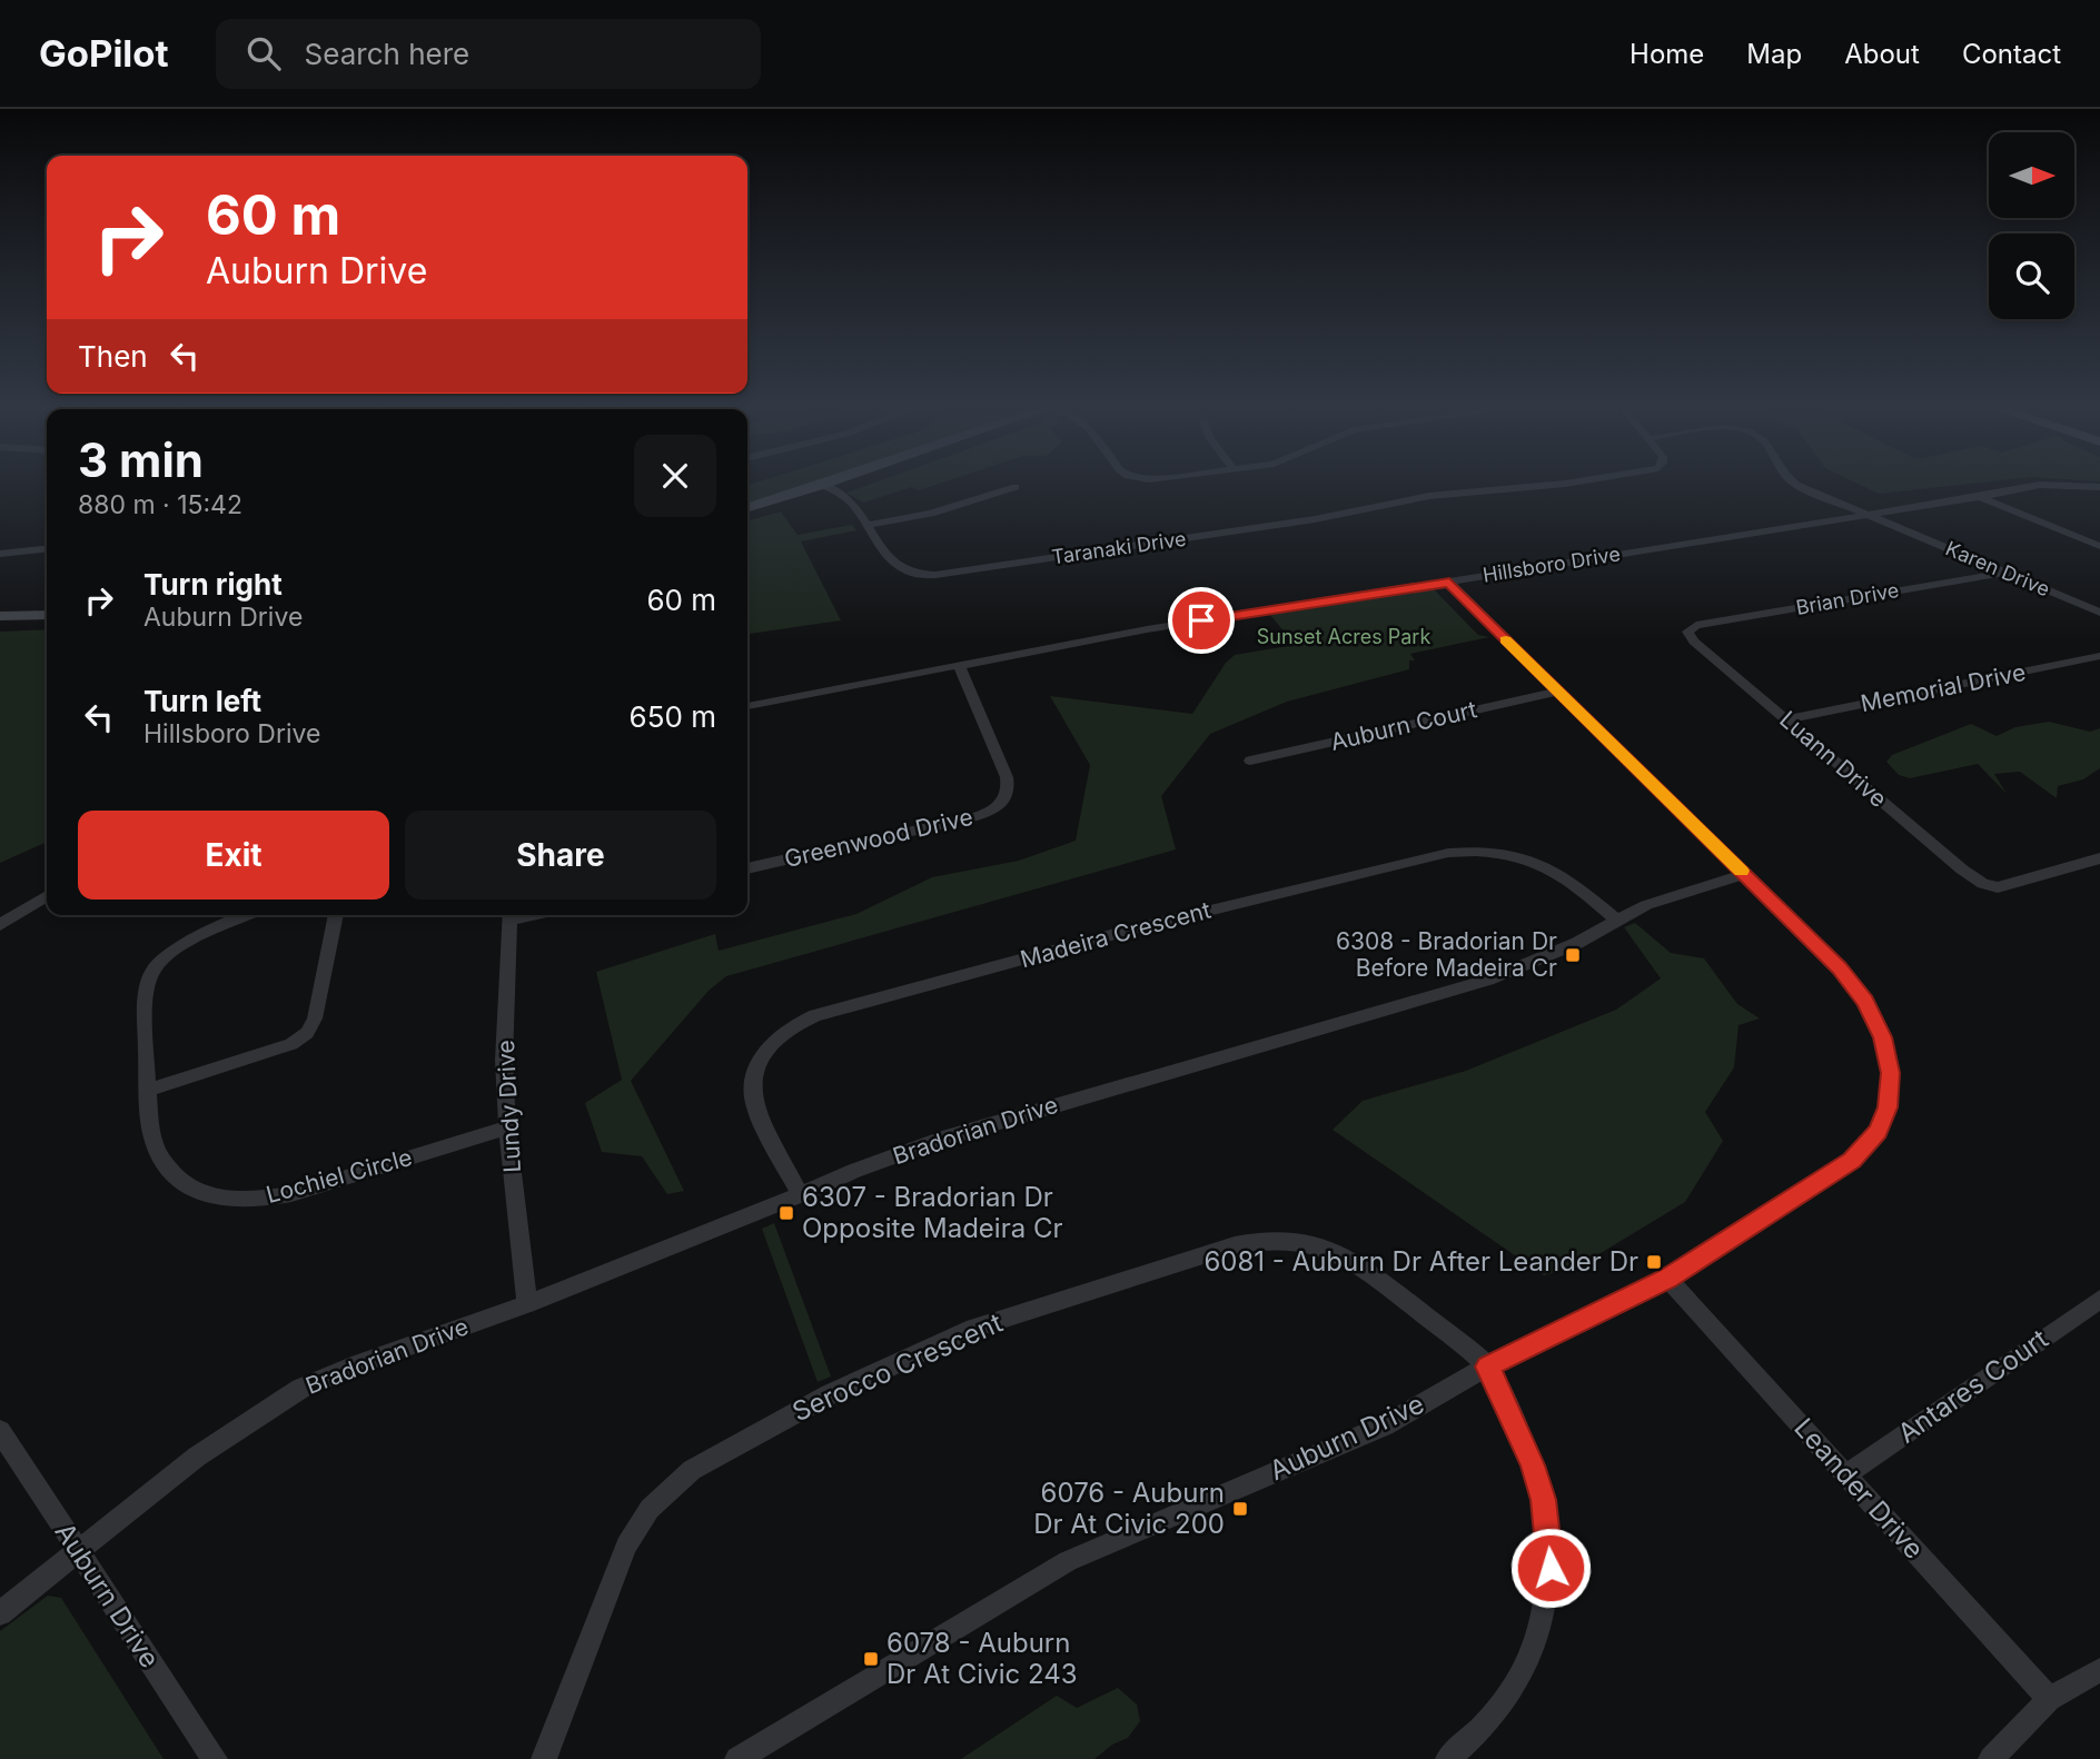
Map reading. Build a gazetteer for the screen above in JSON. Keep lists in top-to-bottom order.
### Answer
{
  "streets": {
    "street": [
      "Taranaki Drive",
      "Hillsboro Drive",
      "Karen Drive",
      "Brian Drive",
      "Memorial Drive",
      "Auburn Court",
      "Luann Drive",
      "Greenwood Drive",
      "Madeira Crescent",
      "Lundy Drive",
      "Bradorian Drive",
      "Lochiel Circle",
      "Serocco Crescent",
      "Antares Court",
      "Auburn Drive",
      "Leander Drive"
    ]
  },
  "crossings": [
    ["Hillsboro Drive", "Karen Drive"],
    ["Hillsboro Drive", "Greenwood Drive"],
    ["Hillsboro Drive", "Auburn Drive"],
    ["Karen Drive", "Brian Drive"],
    ["Brian Drive", "Luann Drive"],
    ["Memorial Drive", "Luann Drive"],
    ["Auburn Court", "Auburn Drive"],
    ["Madeira Crescent", "Bradorian Drive"],
    ["Lundy Drive", "Bradorian Drive"],
    ["Lundy Drive", "Lochiel Circle"],
    ["Bradorian Drive", "Auburn Drive"],
    ["Serocco Crescent", "Auburn Drive"],
    ["Antares Court", "Leander Drive"],
    ["Auburn Drive", "Leander Drive"]
  ],
  "parks": ["Sunset Acres Park"],
  "places": {
    "transit": [
      "6308 - Bradorian Dr Before Madeira Cr",
      "6307 - Bradorian Dr Opposite Madeira Cr",
      "6081 - Auburn Dr After Leander Dr",
      "6076 - Auburn Dr At Civic 200",
      "6078 - Auburn Dr At Civic 243"
    ]
  },
  "north": "right",
  "page": {
    "header": "GoPilot",
    "search": "Search here",
    "nav": [
      "Home",
      "Map",
      "About",
      "Contact"
    ],
    "turn": ["60 m", "Auburn Drive"],
    "then": "Then",
    "heading": ["3 min", "880 m · 15:42"],
    "list": [
      {
        "name": "Turn right",
        "note": "Auburn Drive",
        "value": "60 m"
      },
      {
        "name": "Turn left",
        "note": "Hillsboro Drive",
        "value": "650 m"
      }
    ],
    "buttons": ["Exit", "Share"]
  }
}
